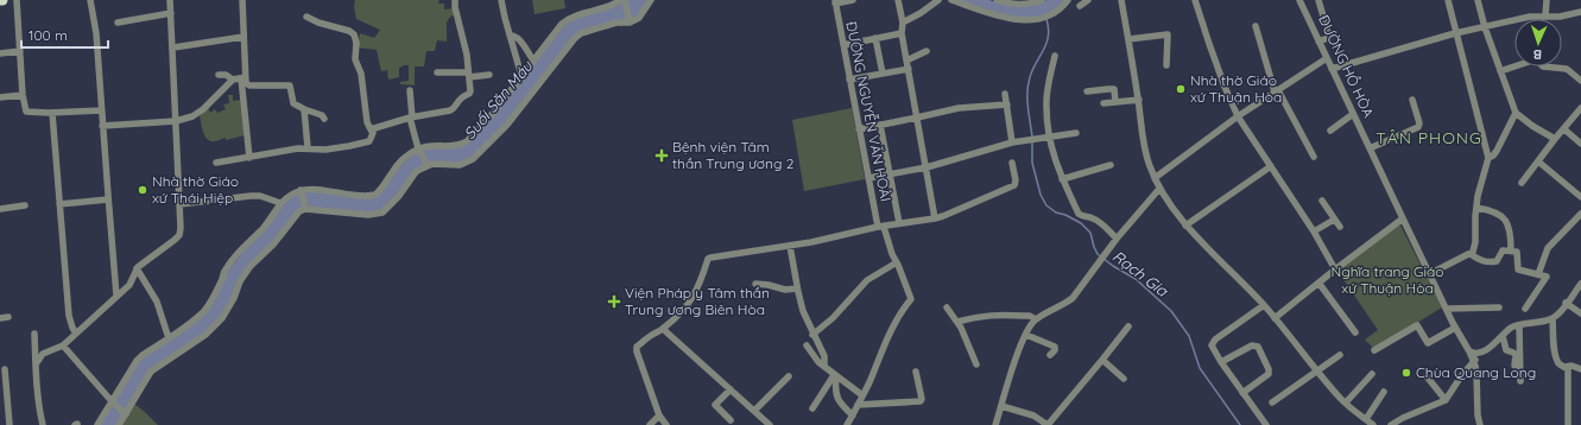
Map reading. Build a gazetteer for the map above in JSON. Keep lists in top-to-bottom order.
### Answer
{
  "streets": {
    "street": ["ĐƯỜNG HỒ HÒA", "ĐƯỜNG NGUYỄN VĂN HOÀI"]
  },
  "districts": ["TÂN PHONG"],
  "water": ["Suối Săn Máu", "Rạch Gia"],
  "parks": ["Nghĩa trang Giáo xứ Thuận Hòa"],
  "places": {
    "other": ["Nhà thờ Giáo xứ Thuận Hòa", "Nhà thờ Giáo xứ Thái Hiệp", "Chùa Quang Long"],
    "health": ["Bệnh viện Tâm thần Trung ương 2", "Viện Pháp y Tâm thần Trung ương Biên Hòa"]
  },
  "scale_bar": "100 m",
  "north": "bottom"
}
